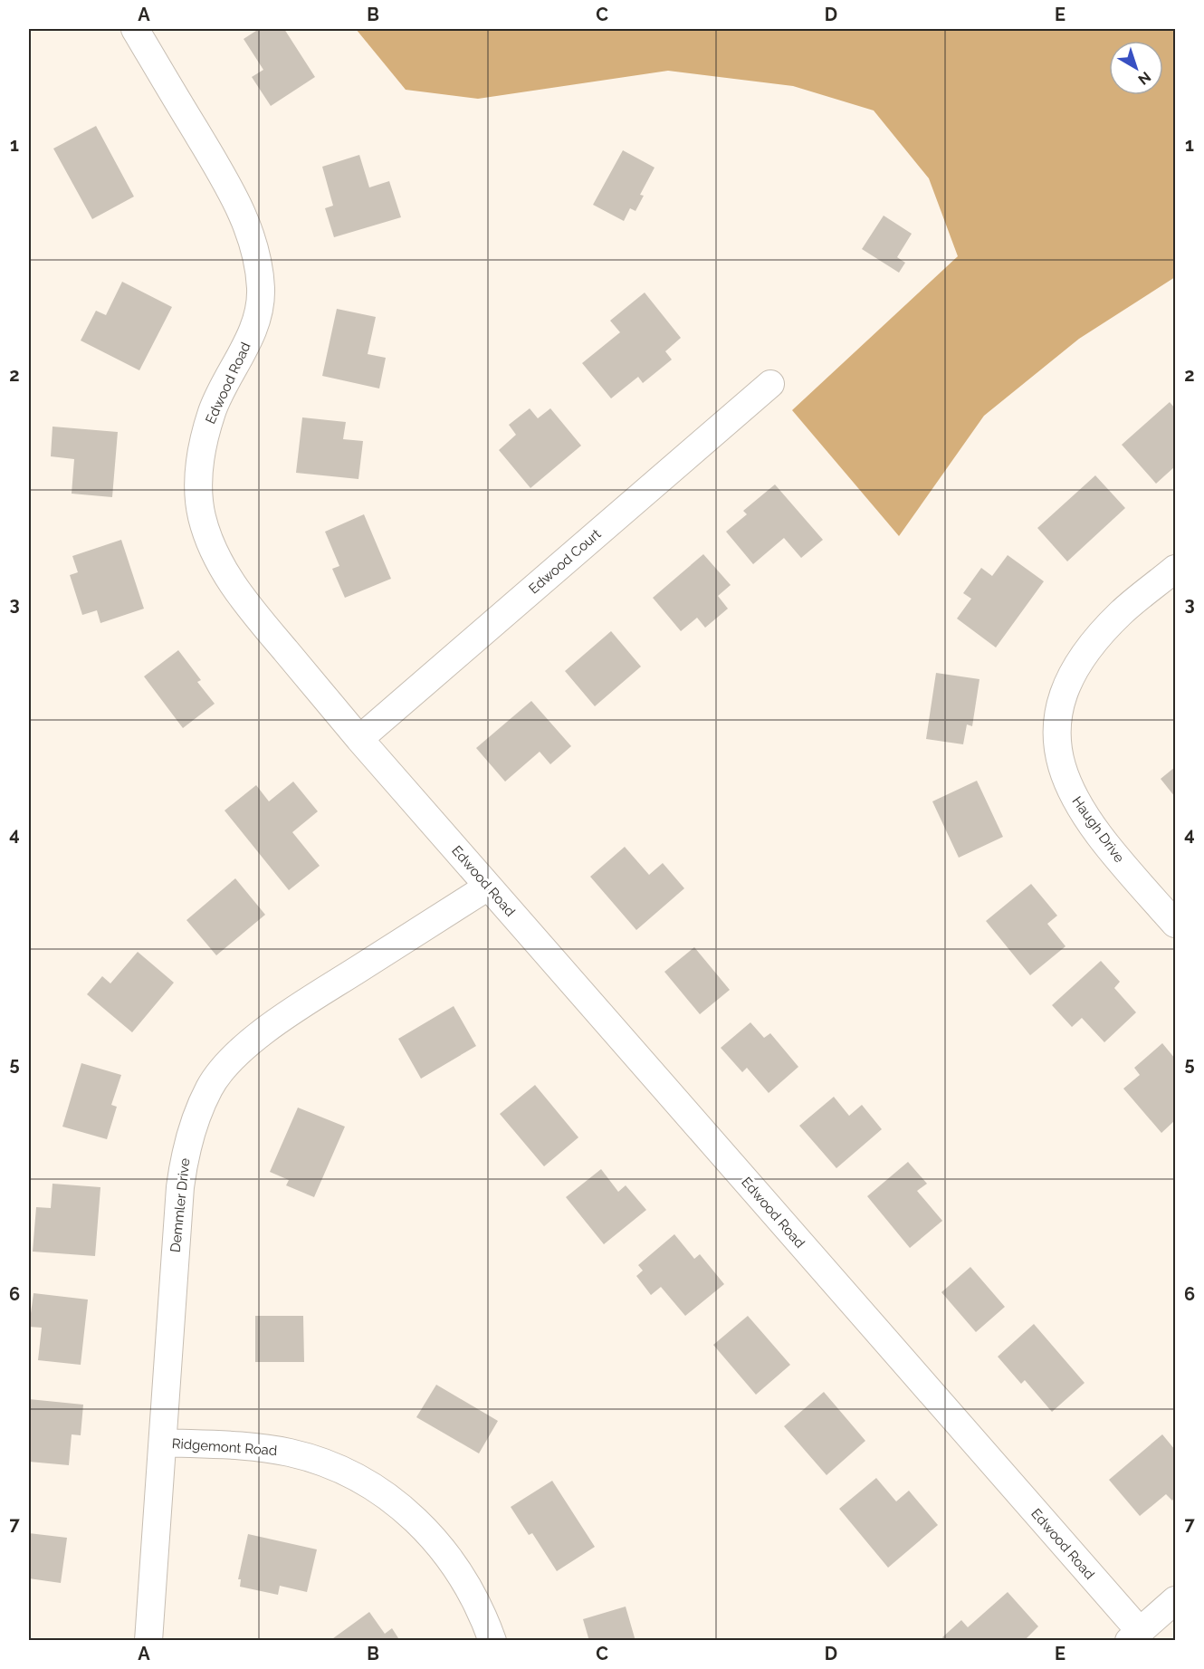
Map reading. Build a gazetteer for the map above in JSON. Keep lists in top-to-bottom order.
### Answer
{
  "streets": {
    "street": [
      "Edwood Road",
      "Edwood Court",
      "Haugh Drive",
      "Demmler Drive",
      "Ridgemont Road"
    ]
  },
  "crossings": [
    ["Edwood Road", "Edwood Court"],
    ["Edwood Road", "Demmler Drive"],
    ["Demmler Drive", "Ridgemont Road"]
  ],
  "north": "bottom right",
  "grid": {
    "columns": [
      "A",
      "B",
      "C",
      "D",
      "E"
    ],
    "rows": [
      "1",
      "2",
      "3",
      "4",
      "5",
      "6",
      "7"
    ]
  }
}
